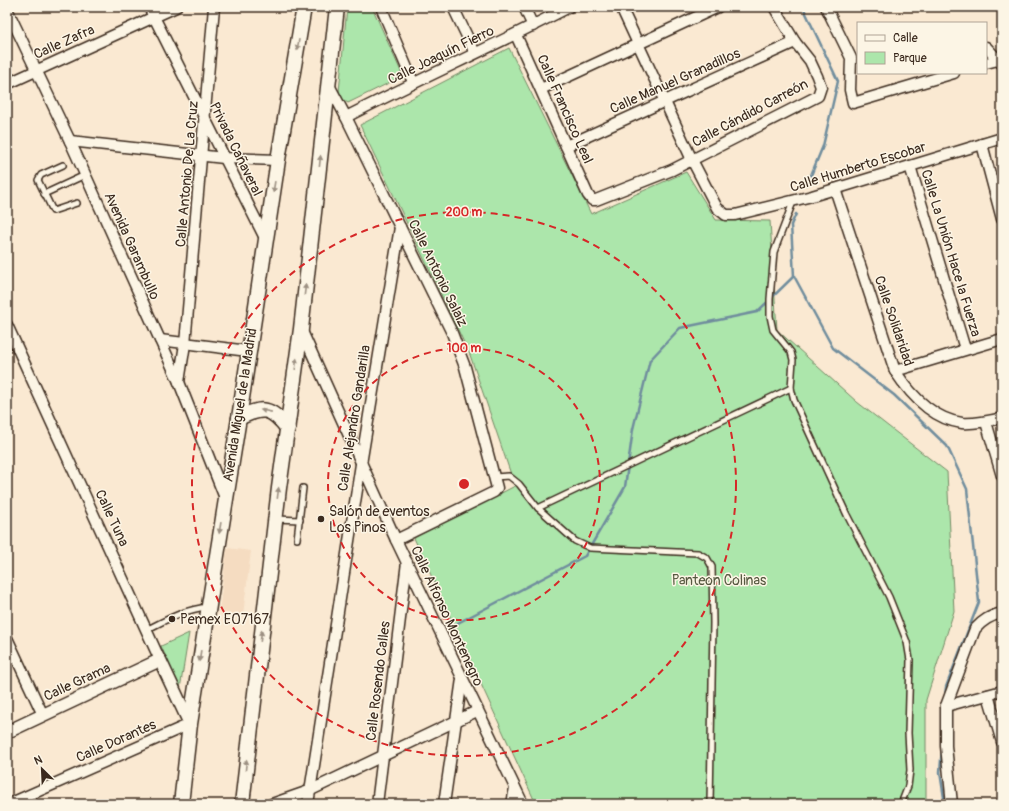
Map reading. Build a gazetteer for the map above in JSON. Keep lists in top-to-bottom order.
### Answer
{
  "streets": {
    "main road": ["Avenida Miguel de la Madrid"],
    "street": [
      "Calle Zafra",
      "Calle Joaquín Fierro",
      "Calle Manuel Granadillos",
      "Calle Francisco Leal",
      "Calle Cándido Carreón",
      "Privada Cañaveral",
      "Calle Humberto Escobar",
      "Calle Antonio De La Cruz",
      "Avenida Garambullo",
      "Calle La Unión Hace la Fuerza",
      "Calle Antonio Salaiz",
      "Calle Solidaridad",
      "Calle Alejandro Gandarilla",
      "Calle Tuna",
      "Calle Alfonso Montenegro",
      "Calle Rosendo Calles",
      "Calle Grama",
      "Calle Dorantes"
    ]
  },
  "crossings": [
    ["Calle Zafra", "Privada Cañaveral"],
    ["Calle Zafra", "Avenida Garambullo"],
    ["Calle Joaquín Fierro", "Calle Francisco Leal"],
    ["Calle Joaquín Fierro", "Calle Antonio Salaiz"],
    ["Calle Manuel Granadillos", "Calle Francisco Leal"],
    ["Calle Manuel Granadillos", "Calle Cándido Carreón"],
    ["Calle Francisco Leal", "Calle Cándido Carreón"],
    ["Calle Cándido Carreón", "Calle Humberto Escobar"],
    ["Privada Cañaveral", "Calle Antonio De La Cruz"],
    ["Privada Cañaveral", "Avenida Miguel de la Madrid"],
    ["Calle Humberto Escobar", "Calle La Unión Hace la Fuerza"],
    ["Calle Humberto Escobar", "Calle Solidaridad"],
    ["Calle Antonio De La Cruz", "Avenida Garambullo"],
    ["Avenida Garambullo", "Avenida Miguel de la Madrid"],
    ["Calle Antonio Salaiz", "Calle Alejandro Gandarilla"],
    ["Calle Antonio Salaiz", "Calle Alfonso Montenegro"],
    ["Avenida Miguel de la Madrid", "Calle Tuna"],
    ["Avenida Miguel de la Madrid", "Calle Dorantes"],
    ["Calle Alejandro Gandarilla", "Calle Alfonso Montenegro"],
    ["Calle Tuna", "Calle Grama"],
    ["Calle Tuna", "Calle Dorantes"],
    ["Calle Alfonso Montenegro", "Calle Rosendo Calles"]
  ],
  "parks": ["Panteon Colinas"],
  "places": ["Salón de eventos Los Pinos", "Pemex E07167"],
  "legend": ["Calle", "Parque"],
  "north": "top left",
  "rings": ["200 m", "100 m"]
}
